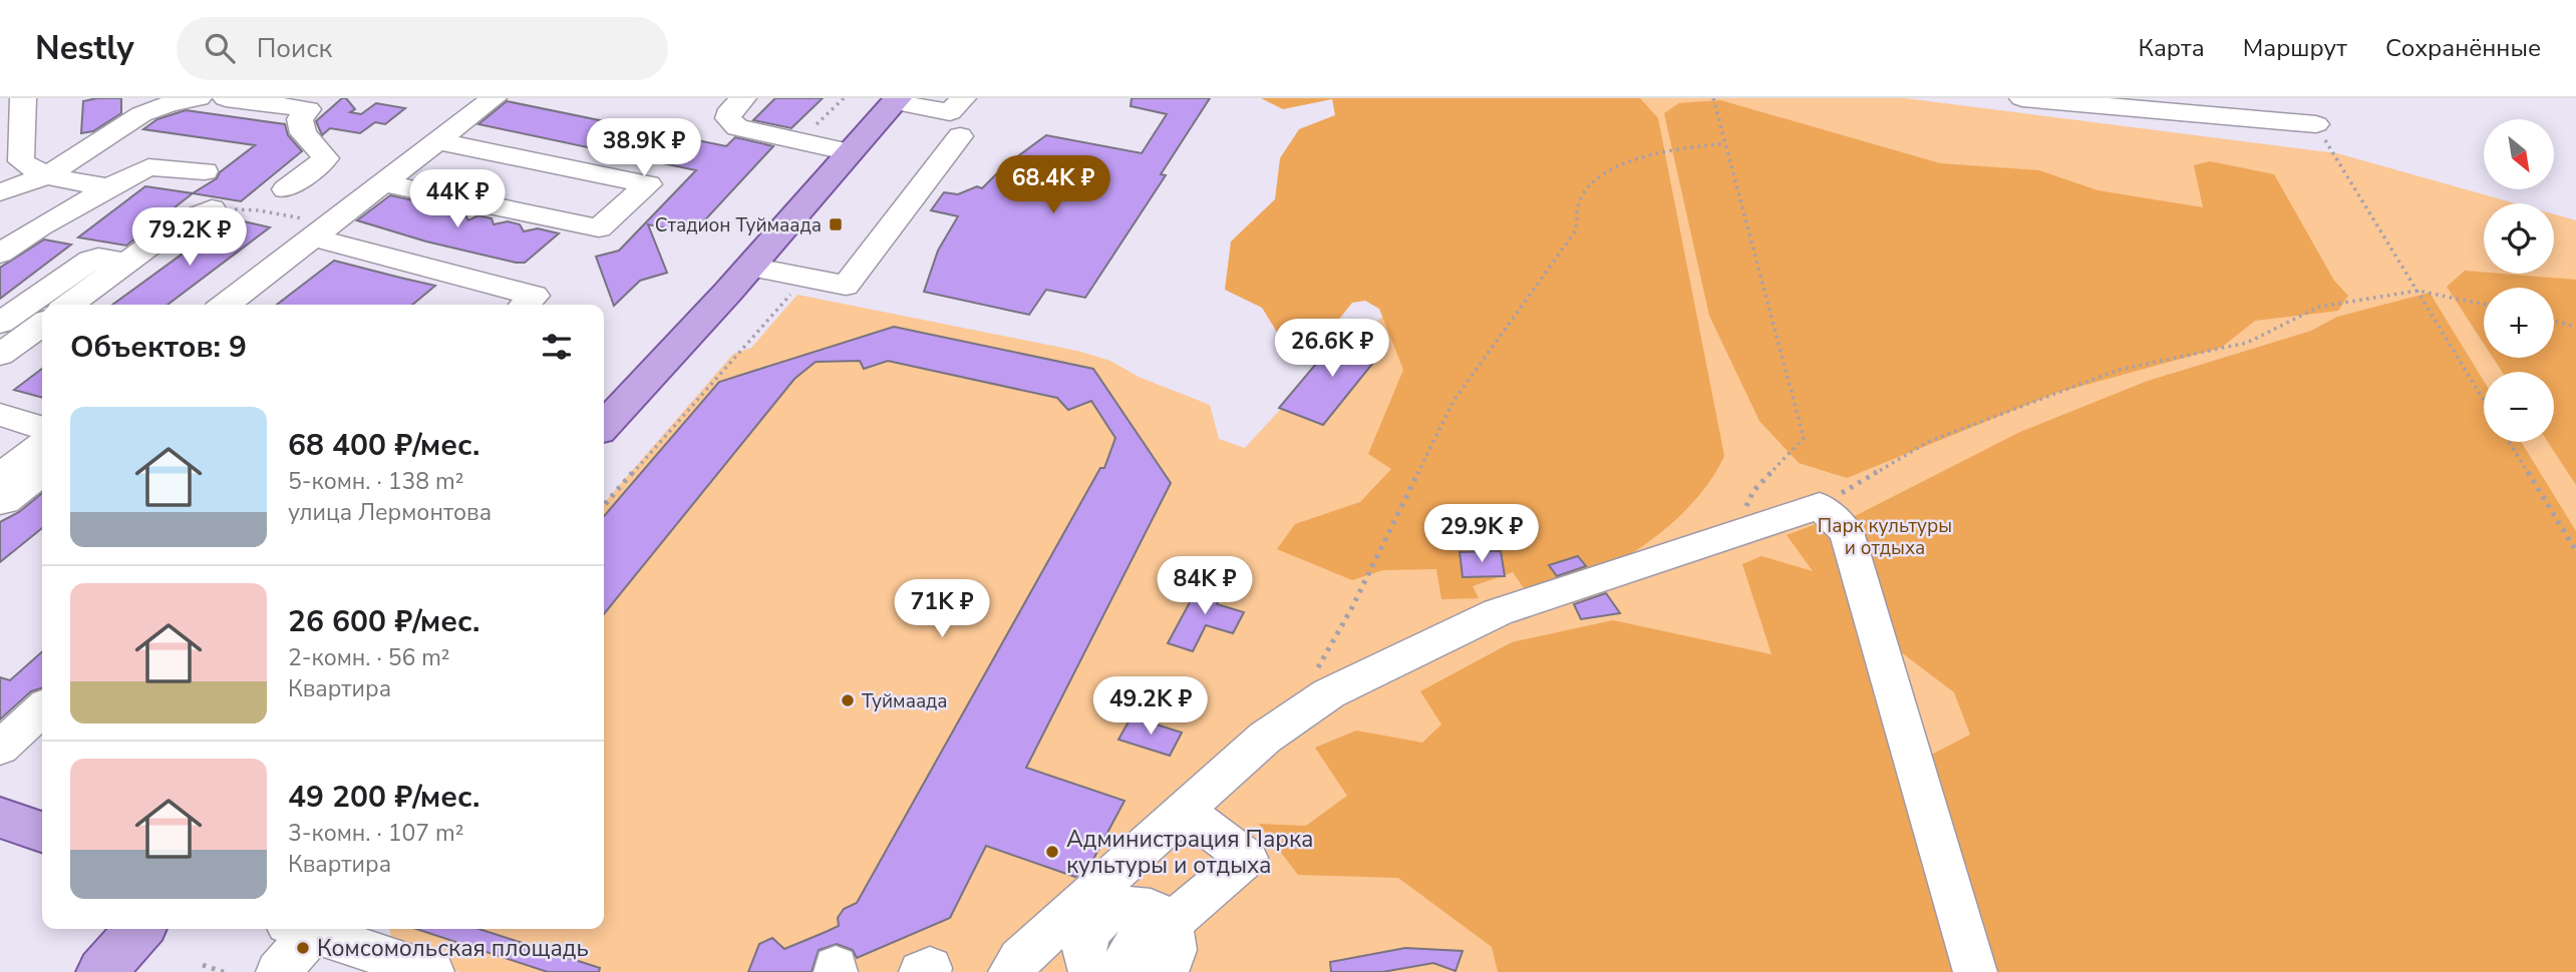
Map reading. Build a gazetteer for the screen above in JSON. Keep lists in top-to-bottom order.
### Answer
{
  "parks": ["Парк культуры и отдыха"],
  "places": {
    "transit": ["Стадион Туймаада"],
    "other": ["Туймаада", "Администрация Парка культуры и отдыха", "Комсомольская площадь"]
  },
  "north": "bottom right",
  "page": {
    "header": "Nestly",
    "search": "Поиск",
    "nav": ["Карта", "Маршрут", "Сохранённые"],
    "price": [
      "38.9K ₽",
      "68.4K ₽",
      "44K ₽",
      "79.2K ₽",
      "26.6K ₽",
      "29.9K ₽",
      "84K ₽",
      "71K ₽",
      "49.2K ₽"
    ],
    "map_buttons": ["+", "−"],
    "heading": "Объектов: 9",
    "list": [
      {
        "name": "68 400 ₽/мес.",
        "note": "5-комн. · 138 m² · улица Лермонтова"
      },
      {
        "name": "26 600 ₽/мес.",
        "note": "2-комн. · 56 m² · Квартира"
      },
      {
        "name": "49 200 ₽/мес.",
        "note": "3-комн. · 107 m² · Квартира"
      }
    ]
  }
}
